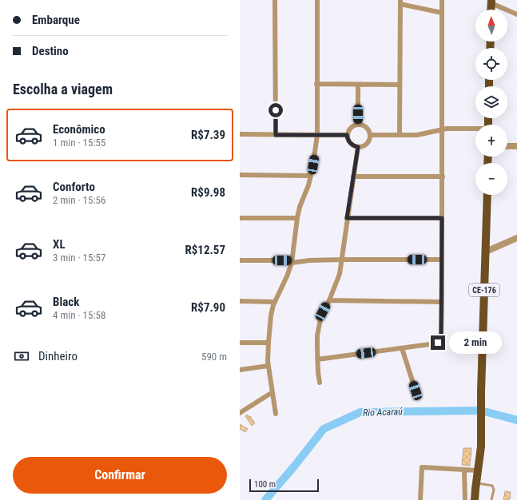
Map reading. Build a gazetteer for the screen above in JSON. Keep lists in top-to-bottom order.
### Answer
{
  "streets": {
    "main road": ["CE-176"]
  },
  "water": ["Rio Acaraú"],
  "scale_bar": "100 m",
  "north": "top",
  "page": {
    "banner": ["Embarque", "Destino"],
    "map_buttons": ["+", "−"],
    "heading": "Escolha a viagem",
    "list": [
      {
        "name": "Econômico",
        "note": "1 min · 15:55",
        "value": "R$7.39"
      },
      {
        "name": "Conforto",
        "note": "2 min · 15:56",
        "value": "R$9.98"
      },
      {
        "name": "XL",
        "note": "3 min · 15:57",
        "value": "R$12.57"
      },
      {
        "name": "Black",
        "note": "4 min · 15:58",
        "value": "R$7.90"
      }
    ],
    "bubble": "2 min",
    "pay": ["Dinheiro", "590 m"],
    "buttons": "Confirmar",
    "scale": "100 m"
  }
}
